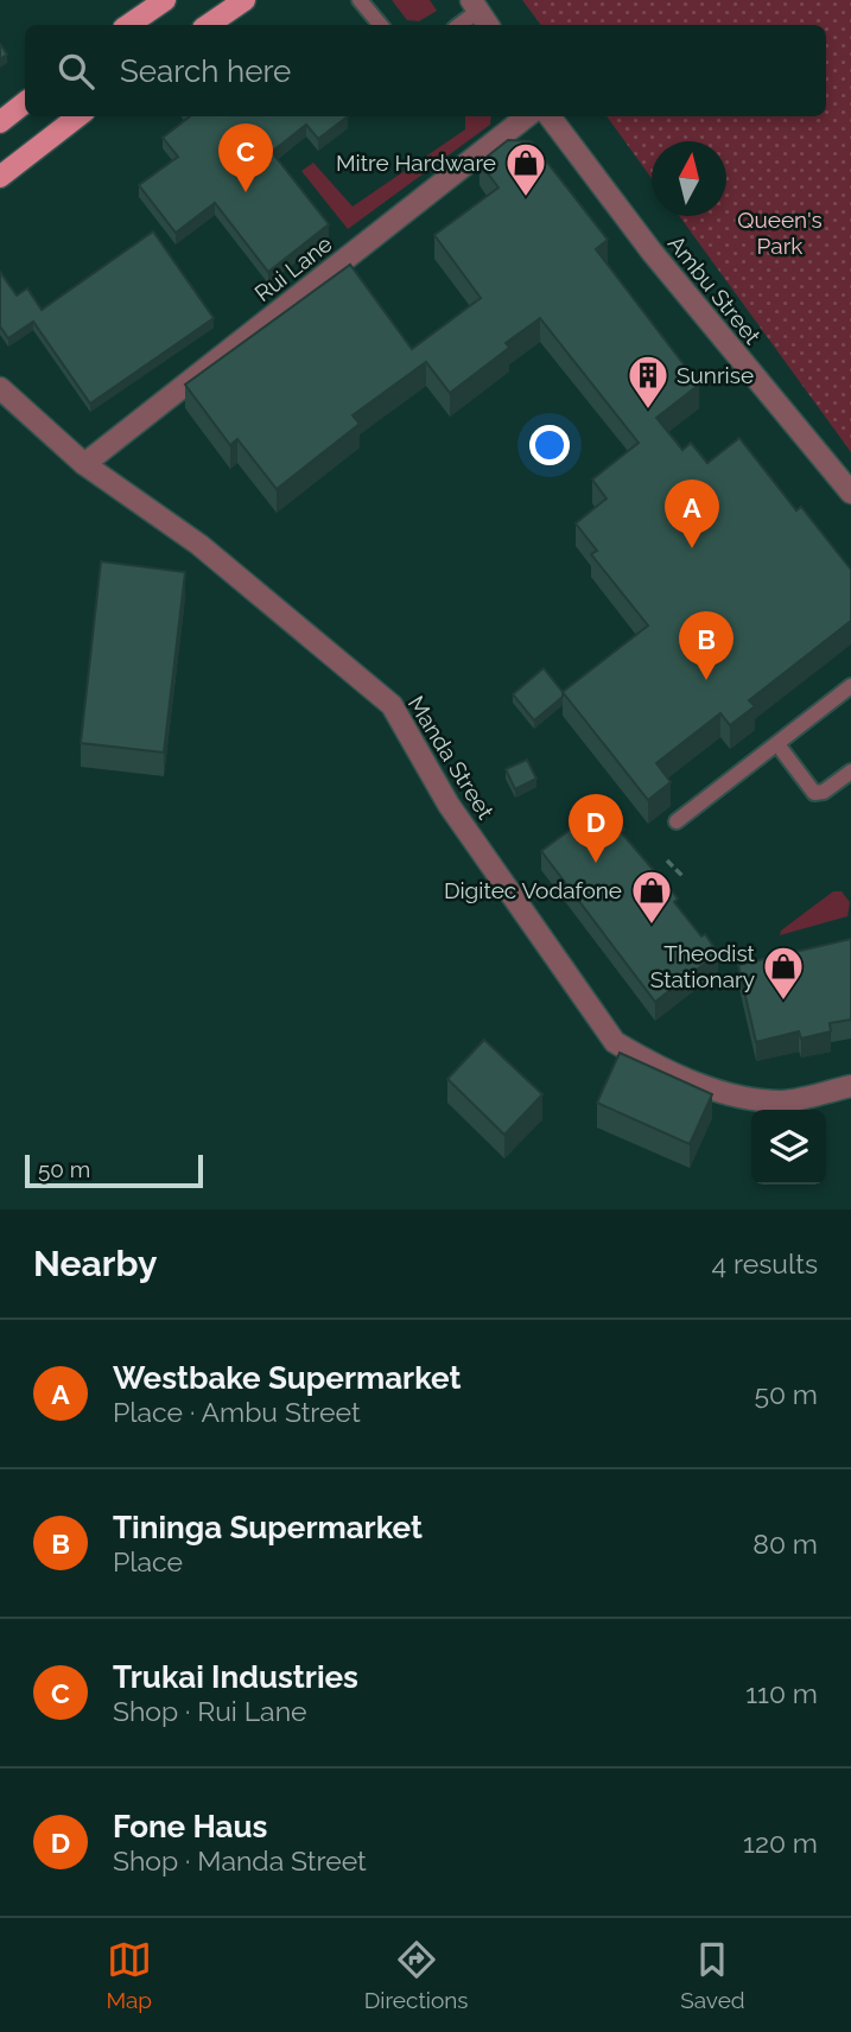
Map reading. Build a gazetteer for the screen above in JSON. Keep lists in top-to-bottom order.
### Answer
{
  "streets": {
    "street": ["Rui Lane", "Ambu Street", "Manda Street"]
  },
  "crossings": [
    ["Rui Lane", "Manda Street"]
  ],
  "parks": ["Queen's Park"],
  "places": {
    "shop": ["Mitre Hardware", "Digitec Vodafone", "Theodist Stationary"],
    "building": ["Sunrise"]
  },
  "scale_bar": "50 m",
  "north": "top",
  "page": {
    "search": "Search here",
    "pins": [
      "C",
      "A",
      "B",
      "D"
    ],
    "scale": "50 m",
    "heading": ["Nearby", "4 results"],
    "list": [
      {
        "mark": "A",
        "name": "Westbake Supermarket",
        "note": "Place · Ambu Street",
        "value": "50 m"
      },
      {
        "mark": "B",
        "name": "Tininga Supermarket",
        "note": "Place",
        "value": "80 m"
      },
      {
        "mark": "C",
        "name": "Trukai Industries",
        "note": "Shop · Rui Lane",
        "value": "110 m"
      },
      {
        "mark": "D",
        "name": "Fone Haus",
        "note": "Shop · Manda Street",
        "value": "120 m"
      }
    ],
    "nav": ["Map", "Directions", "Saved"]
  }
}
